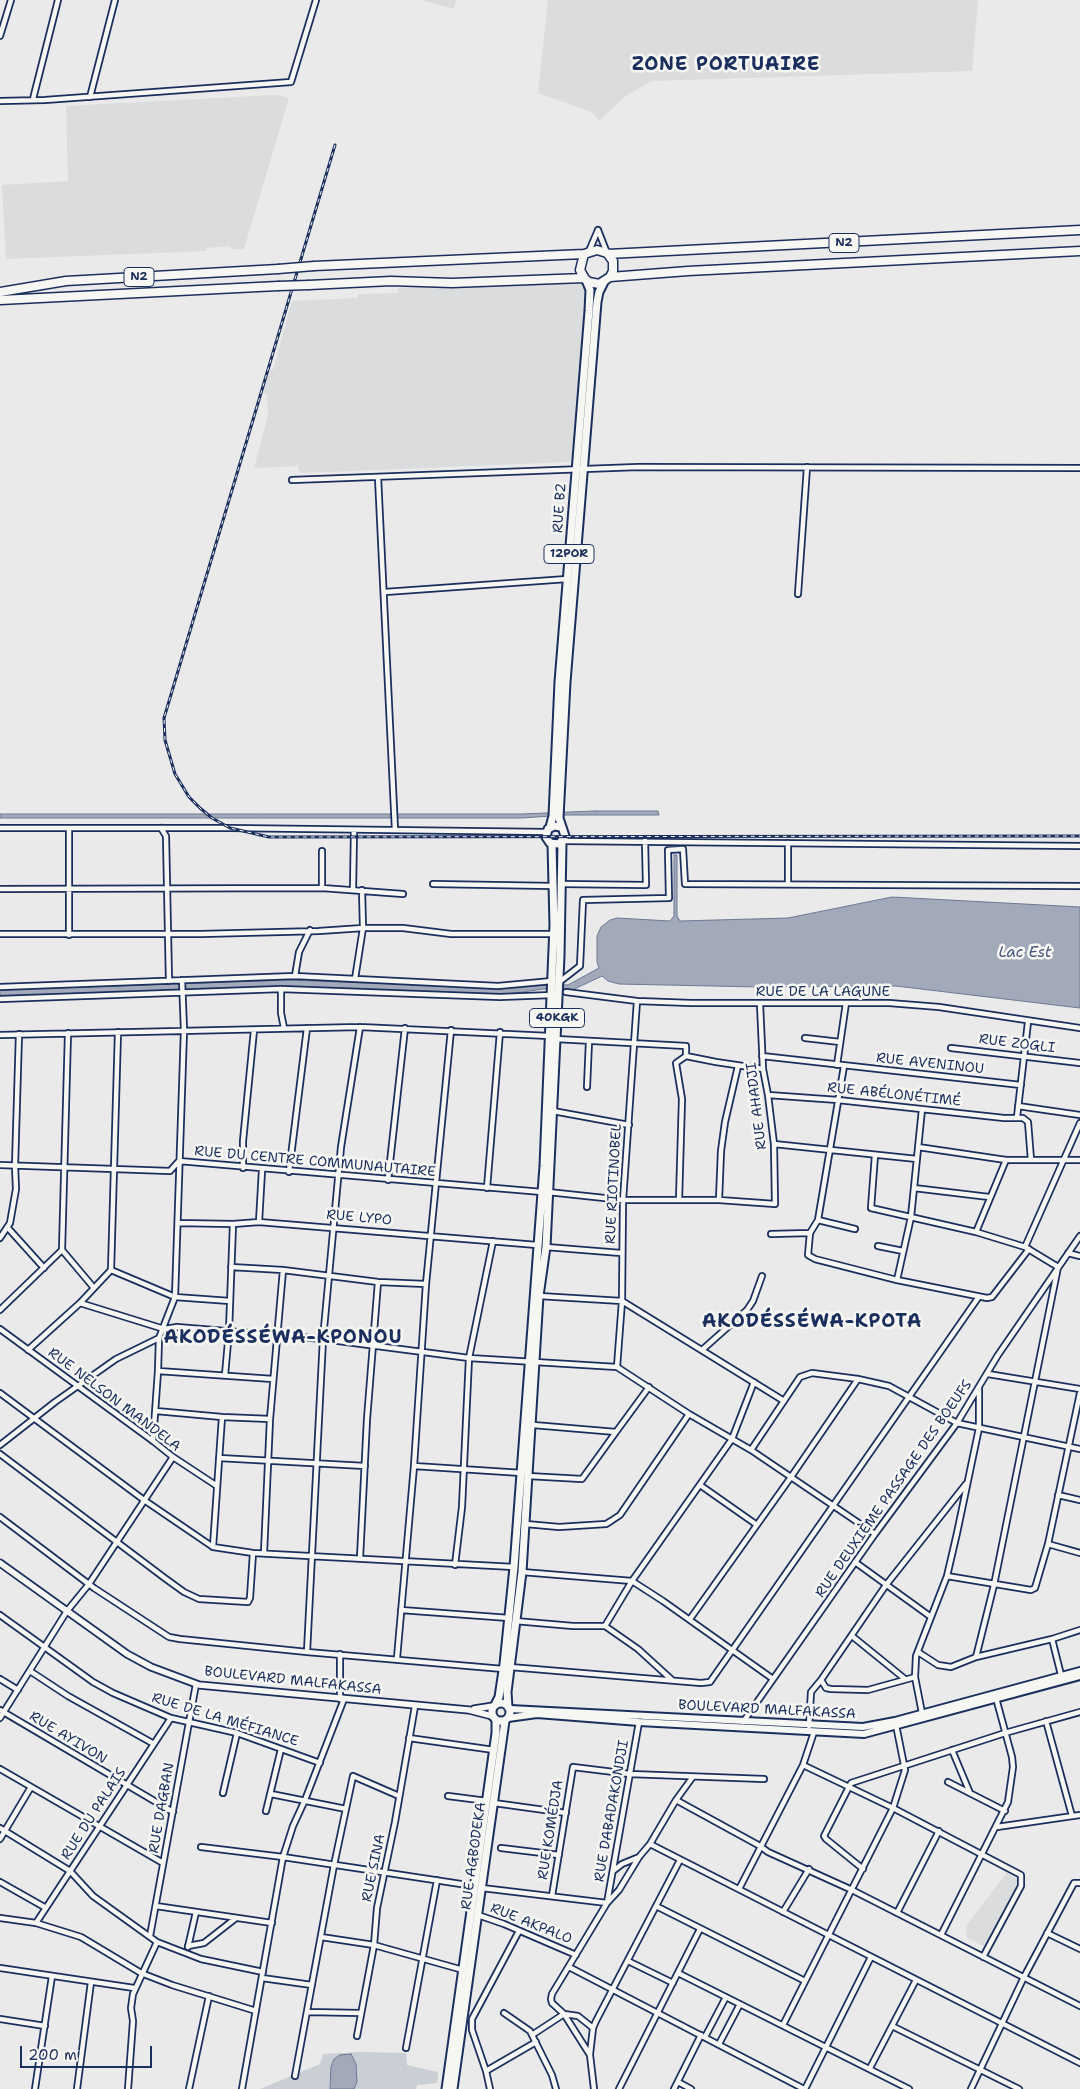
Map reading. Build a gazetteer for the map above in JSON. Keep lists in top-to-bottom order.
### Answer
{
  "streets": {
    "highway": ["N2"],
    "main road": [
      "RUE B2",
      "12POR",
      "40KGK",
      "BOULEVARD MALFAKASSA",
      "RUE AGBODEKA"
    ],
    "street": [
      "RUE DE LA LAGUNE",
      "RUE ZOGLI",
      "RUE AVENINOU",
      "RUE ABÉLONÉTIMÉ",
      "RUE AHADJI",
      "RUE DU CENTRE COMMUNAUTAIRE",
      "RUE RIOTINOBEL",
      "RUE LYPO",
      "RUE NELSON MANDELA",
      "RUE DEUXIÈME PASSAGE DES BOEUFS",
      "RUE DE LA MÉFIANCE",
      "RUE AYIVON",
      "RUE DAGBAN",
      "RUE DABADAKONDJI",
      "RUE DU PALAIS",
      "RUE KOMÉDJA",
      "RUE SINA",
      "RUE AKPALO"
    ]
  },
  "crossings": [
    ["N2", "RUE B2"],
    ["RUE B2", "40KGK"],
    ["RUE DE LA LAGUNE", "RUE AHADJI"],
    ["RUE DE LA LAGUNE", "RUE RIOTINOBEL"],
    ["40KGK", "RUE DU CENTRE COMMUNAUTAIRE"],
    ["RUE AVENINOU", "RUE AHADJI"],
    ["RUE ABÉLONÉTIMÉ", "RUE AHADJI"],
    ["RUE AHADJI", "RUE DU CENTRE COMMUNAUTAIRE"],
    ["RUE DU CENTRE COMMUNAUTAIRE", "RUE RIOTINOBEL"],
    ["RUE DEUXIÈME PASSAGE DES BOEUFS", "BOULEVARD MALFAKASSA"],
    ["BOULEVARD MALFAKASSA", "RUE DAGBAN"],
    ["BOULEVARD MALFAKASSA", "RUE SINA"],
    ["RUE DE LA MÉFIANCE", "RUE DAGBAN"],
    ["RUE DE LA MÉFIANCE", "RUE DU PALAIS"],
    ["RUE AYIVON", "RUE DAGBAN"],
    ["RUE AYIVON", "RUE DU PALAIS"],
    ["RUE DABADAKONDJI", "RUE KOMÉDJA"],
    ["RUE AGBODEKA", "RUE AKPALO"]
  ],
  "districts": ["ZONE PORTUAIRE", "AKODÉSSÉWA-KPOTA", "AKODÉSSÉWA-KPONOU"],
  "water": ["Lac Est"],
  "scale_bar": "200 m"
}
